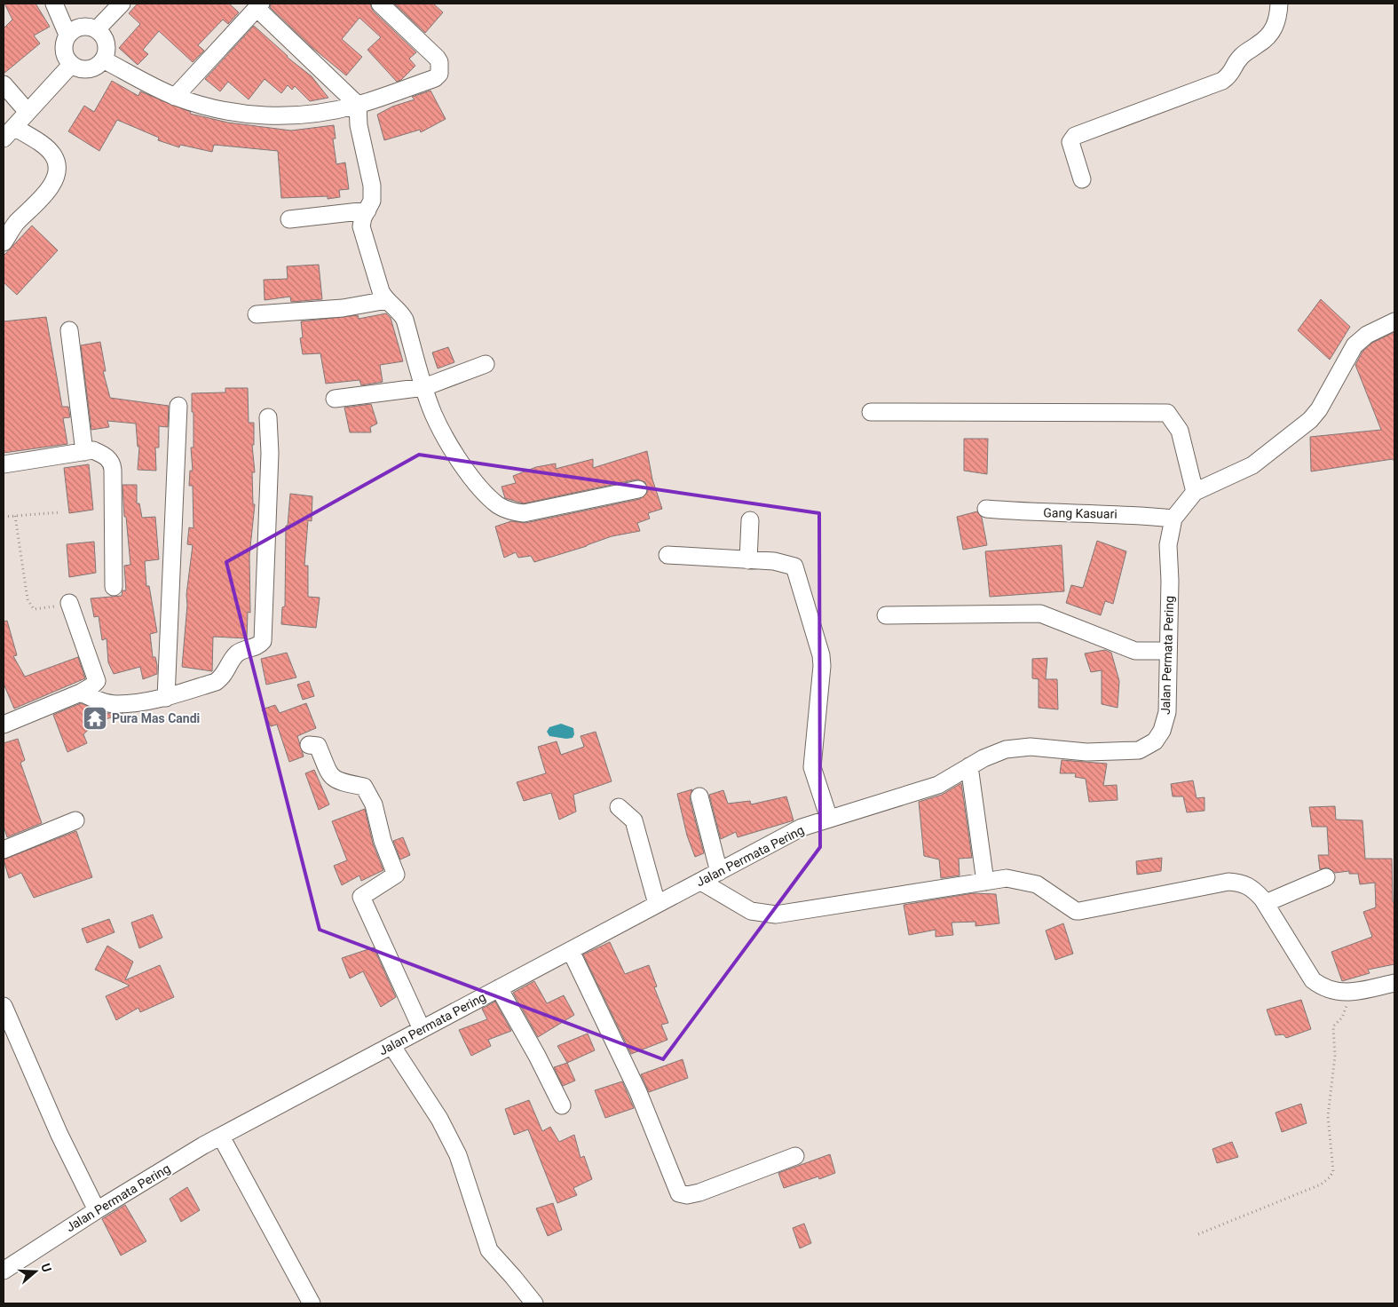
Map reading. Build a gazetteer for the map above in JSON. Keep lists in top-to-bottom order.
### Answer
{
  "streets": {
    "street": ["Gang Kasuari", "Jalan Permata Pering"]
  },
  "crossings": [
    ["Gang Kasuari", "Jalan Permata Pering"]
  ],
  "places": {
    "temple": ["Pura Mas Candi"]
  },
  "north": "right"
}
